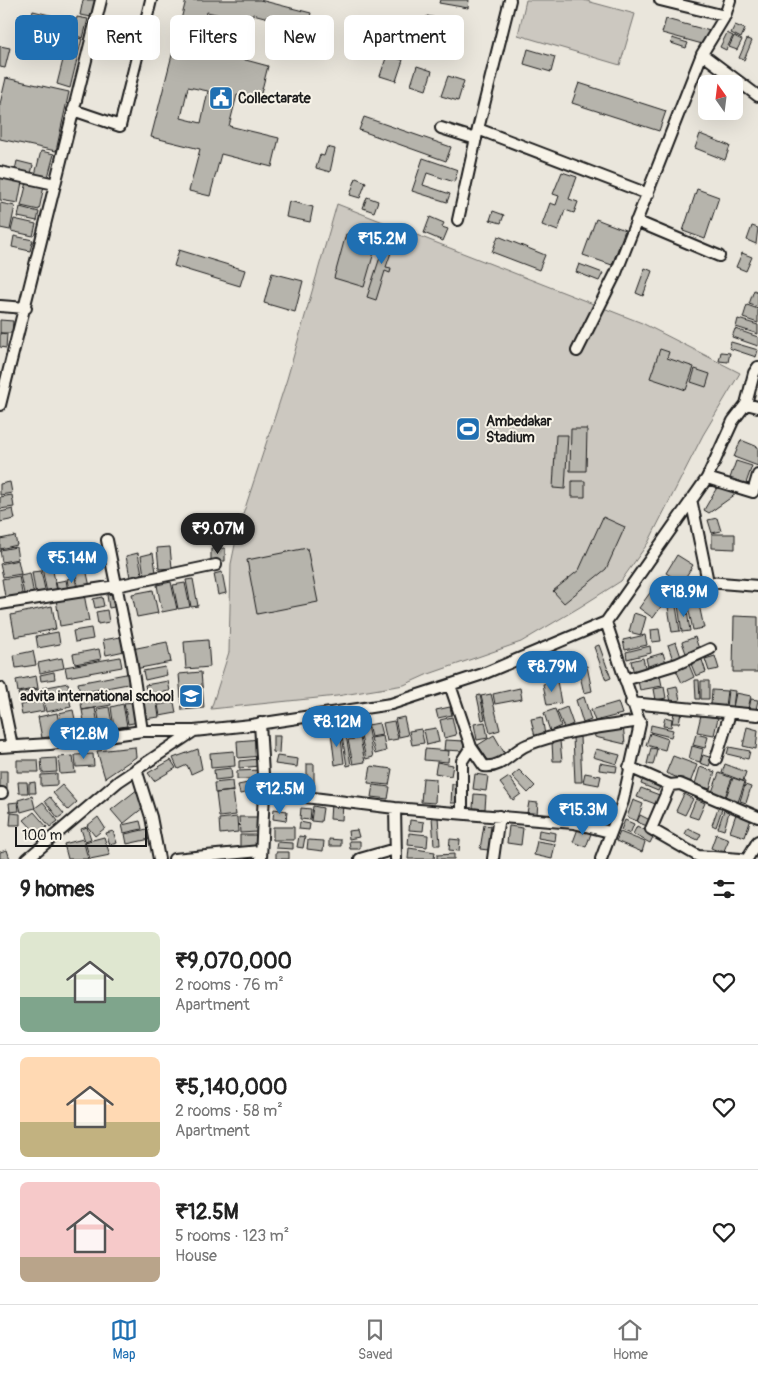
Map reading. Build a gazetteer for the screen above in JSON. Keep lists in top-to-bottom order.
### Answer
{
  "places": {
    "public building": ["Collectarate"],
    "sports": ["Ambedakar Stadium"],
    "school or university": ["advita international school"]
  },
  "scale_bar": "100 m",
  "north": "top",
  "page": {
    "chip": [
      "Buy",
      "Rent",
      "Filters",
      "New",
      "Apartment"
    ],
    "price": [
      "₹15.2M",
      "₹9.07M",
      "₹5.14M",
      "₹18.9M",
      "₹8.79M",
      "₹8.12M",
      "₹12.8M",
      "₹12.5M",
      "₹15.3M"
    ],
    "scale": "100 m",
    "heading": "9 homes",
    "list": [
      {
        "name": "₹9,070,000",
        "note": "2 rooms · 76 m² · Apartment"
      },
      {
        "name": "₹5,140,000",
        "note": "2 rooms · 58 m² · Apartment"
      },
      {
        "name": "₹12.5M",
        "note": "5 rooms · 123 m² · House"
      }
    ],
    "tabs": ["Map", "Saved", "Home"]
  }
}
